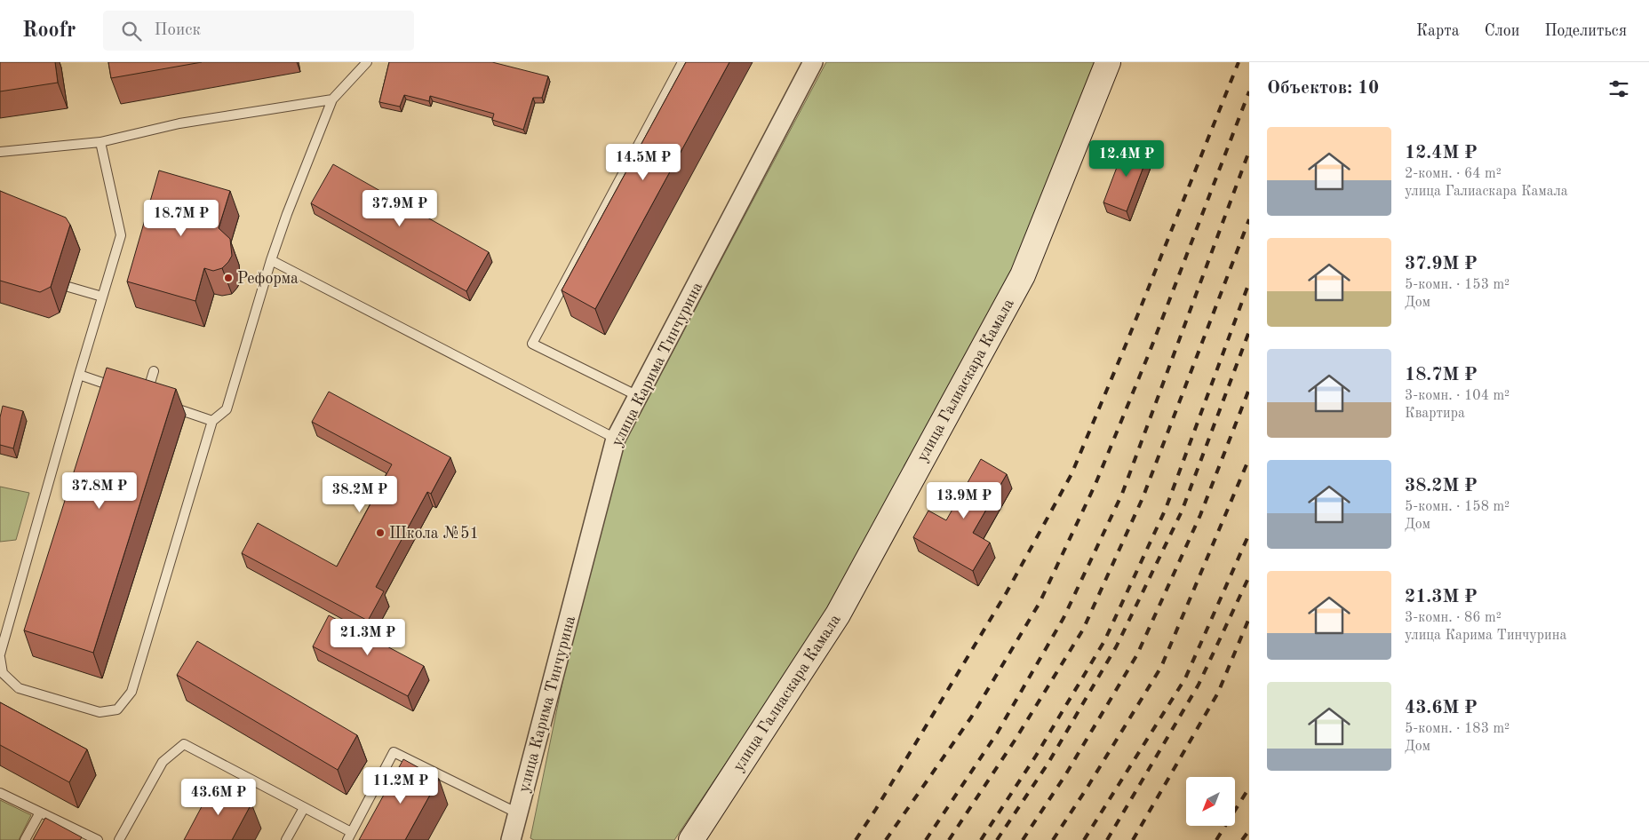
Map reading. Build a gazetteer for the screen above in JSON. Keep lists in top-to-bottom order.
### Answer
{
  "streets": {
    "street": ["улица Карима Тинчурина", "улица Галиаскара Камала"]
  },
  "places": ["Реформа", "Школа №51"],
  "north": "bottom left",
  "page": {
    "header": "Roofr",
    "search": "Поиск",
    "nav": ["Карта", "Слои", "Поделиться"],
    "heading": "Объектов: 10",
    "list": [
      {
        "name": "12.4M ₽",
        "note": "2-комн. · 64 m² · улица Галиаскара Камала"
      },
      {
        "name": "37.9M ₽",
        "note": "5-комн. · 153 m² · Дом"
      },
      {
        "name": "18.7M ₽",
        "note": "3-комн. · 104 m² · Квартира"
      },
      {
        "name": "38.2M ₽",
        "note": "5-комн. · 158 m² · Дом"
      },
      {
        "name": "21.3M ₽",
        "note": "3-комн. · 86 m² · улица Карима Тинчурина"
      },
      {
        "name": "43.6M ₽",
        "note": "5-комн. · 183 m² · Дом"
      }
    ],
    "price": [
      "12.4M ₽",
      "14.5M ₽",
      "37.9M ₽",
      "18.7M ₽",
      "37.8M ₽",
      "38.2M ₽",
      "13.9M ₽",
      "21.3M ₽",
      "11.2M ₽",
      "43.6M ₽"
    ]
  }
}
